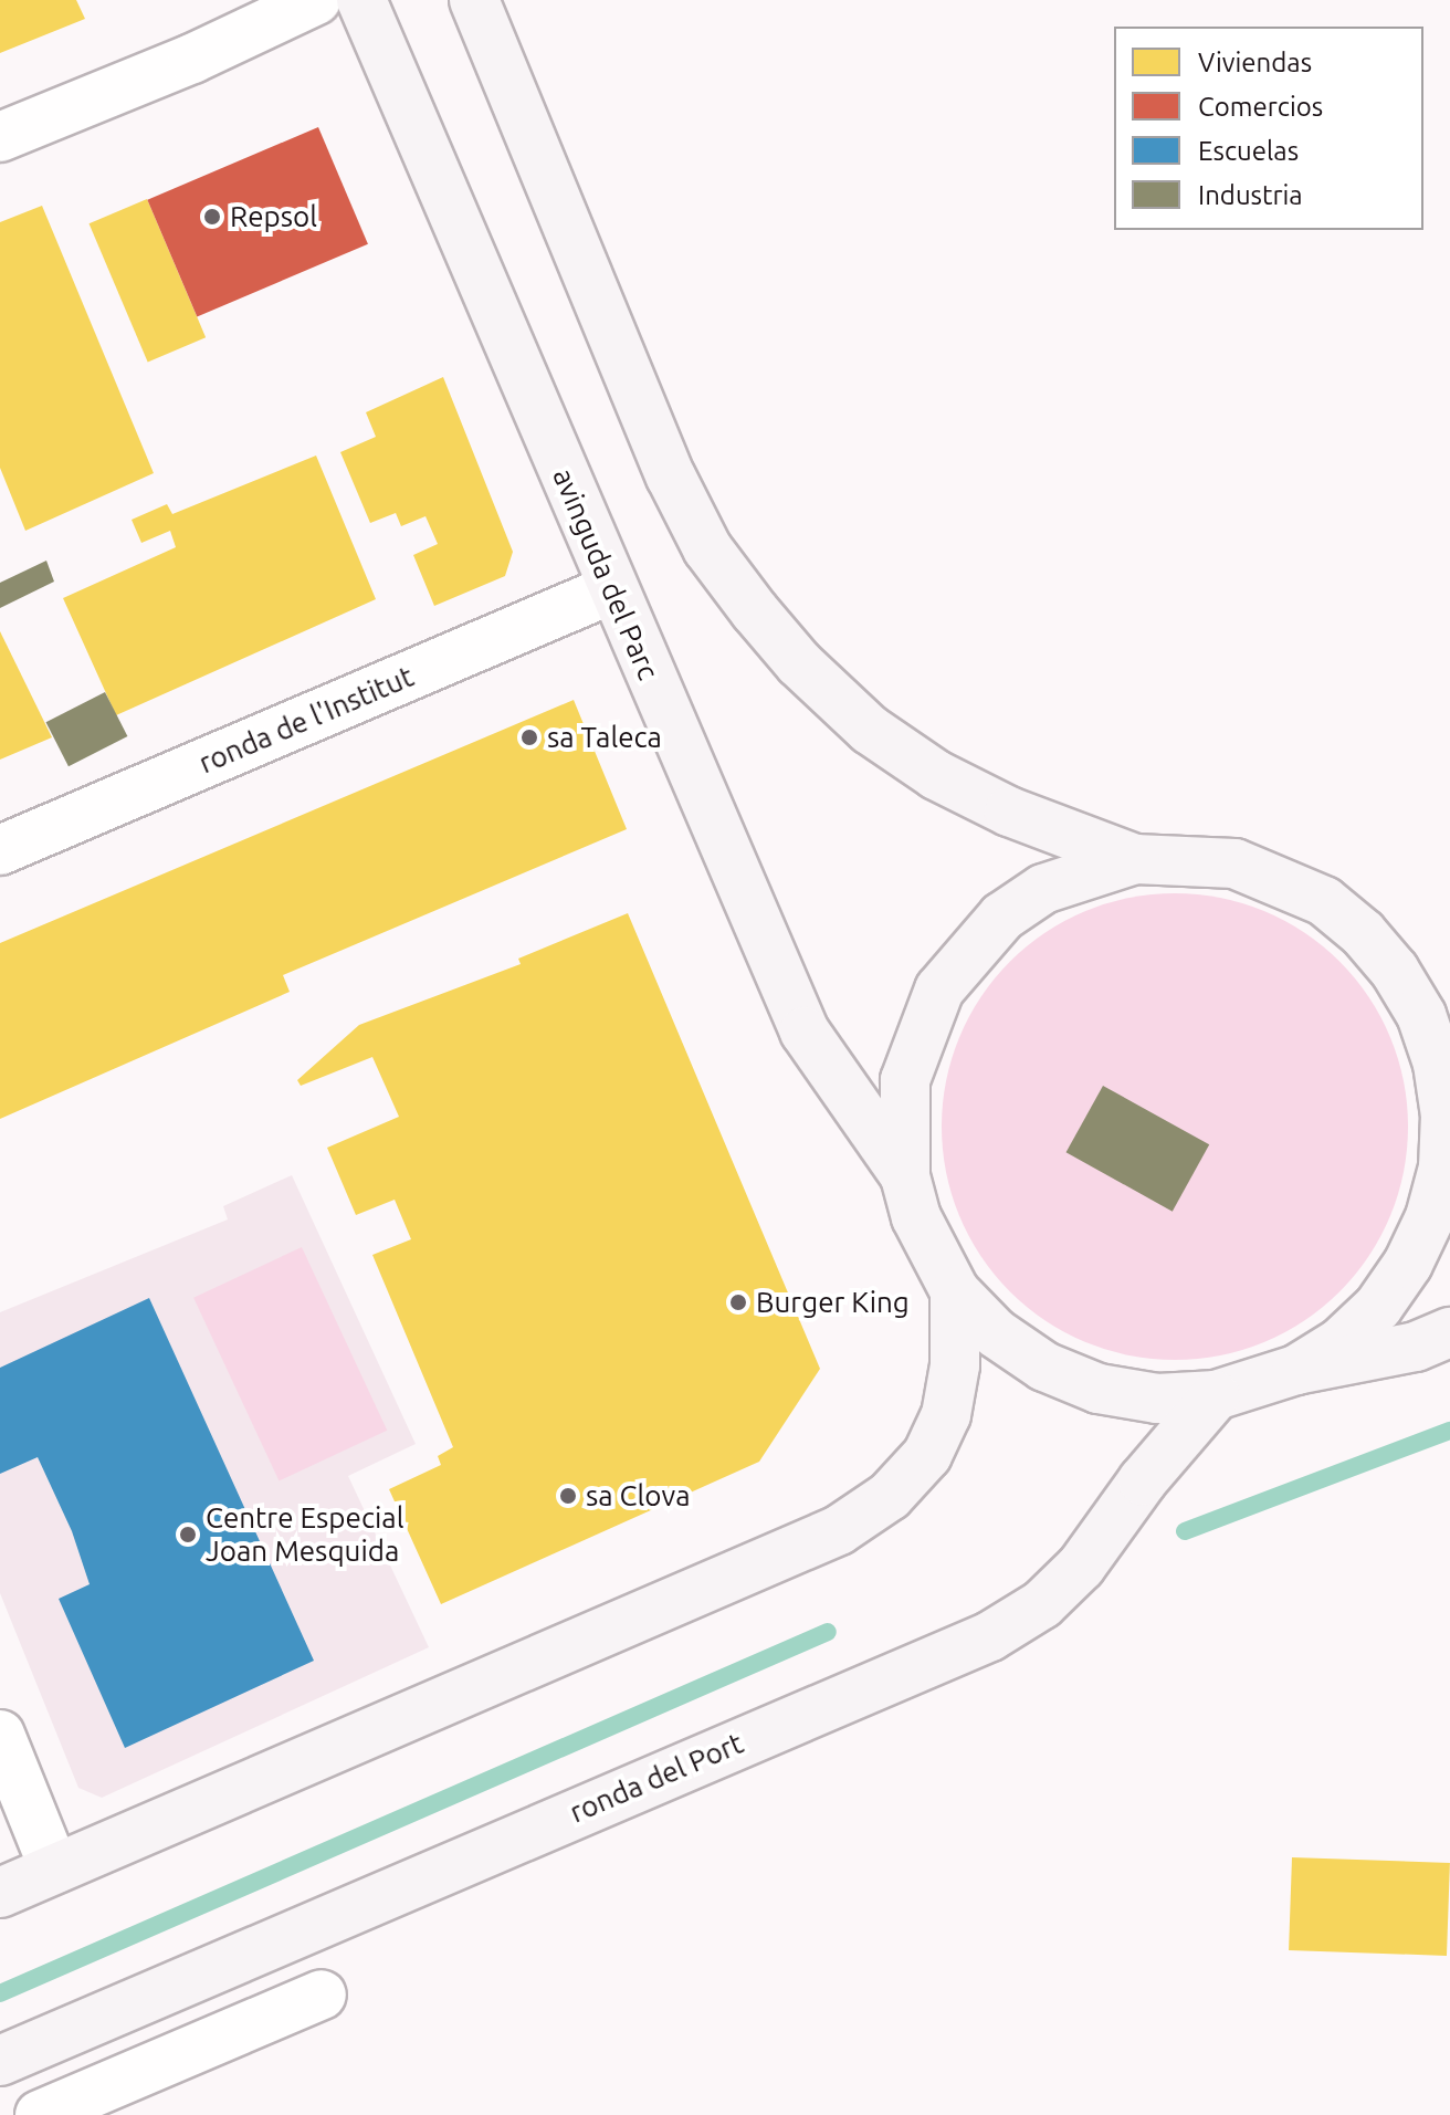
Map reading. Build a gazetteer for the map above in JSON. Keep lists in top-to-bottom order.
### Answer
{
  "streets": {
    "main road": ["avinguda del Parc", "ronda del Port"],
    "street": ["ronda de l'Institut"]
  },
  "crossings": [
    ["avinguda del Parc", "ronda de l'Institut"]
  ],
  "places": [
    "Repsol",
    "sa Taleca",
    "Burger King",
    "sa Clova",
    "Centre Especial Joan Mesquida"
  ],
  "legend": [
    "Viviendas",
    "Comercios",
    "Escuelas",
    "Industria"
  ]
}
